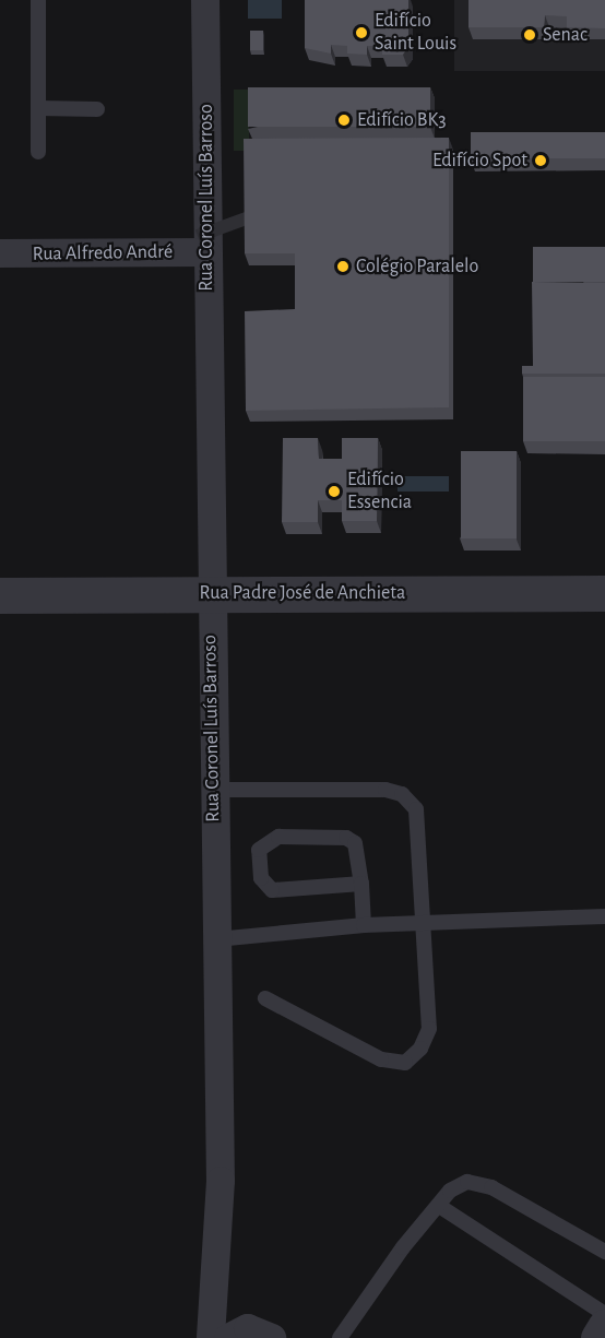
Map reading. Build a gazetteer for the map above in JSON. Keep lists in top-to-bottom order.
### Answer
{
  "streets": {
    "street": ["Rua Coronel Luís Barroso", "Rua Alfredo André", "Rua Padre José de Anchieta"]
  },
  "crossings": [
    ["Rua Coronel Luís Barroso", "Rua Alfredo André"],
    ["Rua Coronel Luís Barroso", "Rua Padre José de Anchieta"]
  ],
  "places": [
    "Edifício Saint Louis",
    "Senac",
    "Edifício BK3",
    "Edifício Spot",
    "Colégio Paralelo",
    "Edifício Essencia"
  ]
}
